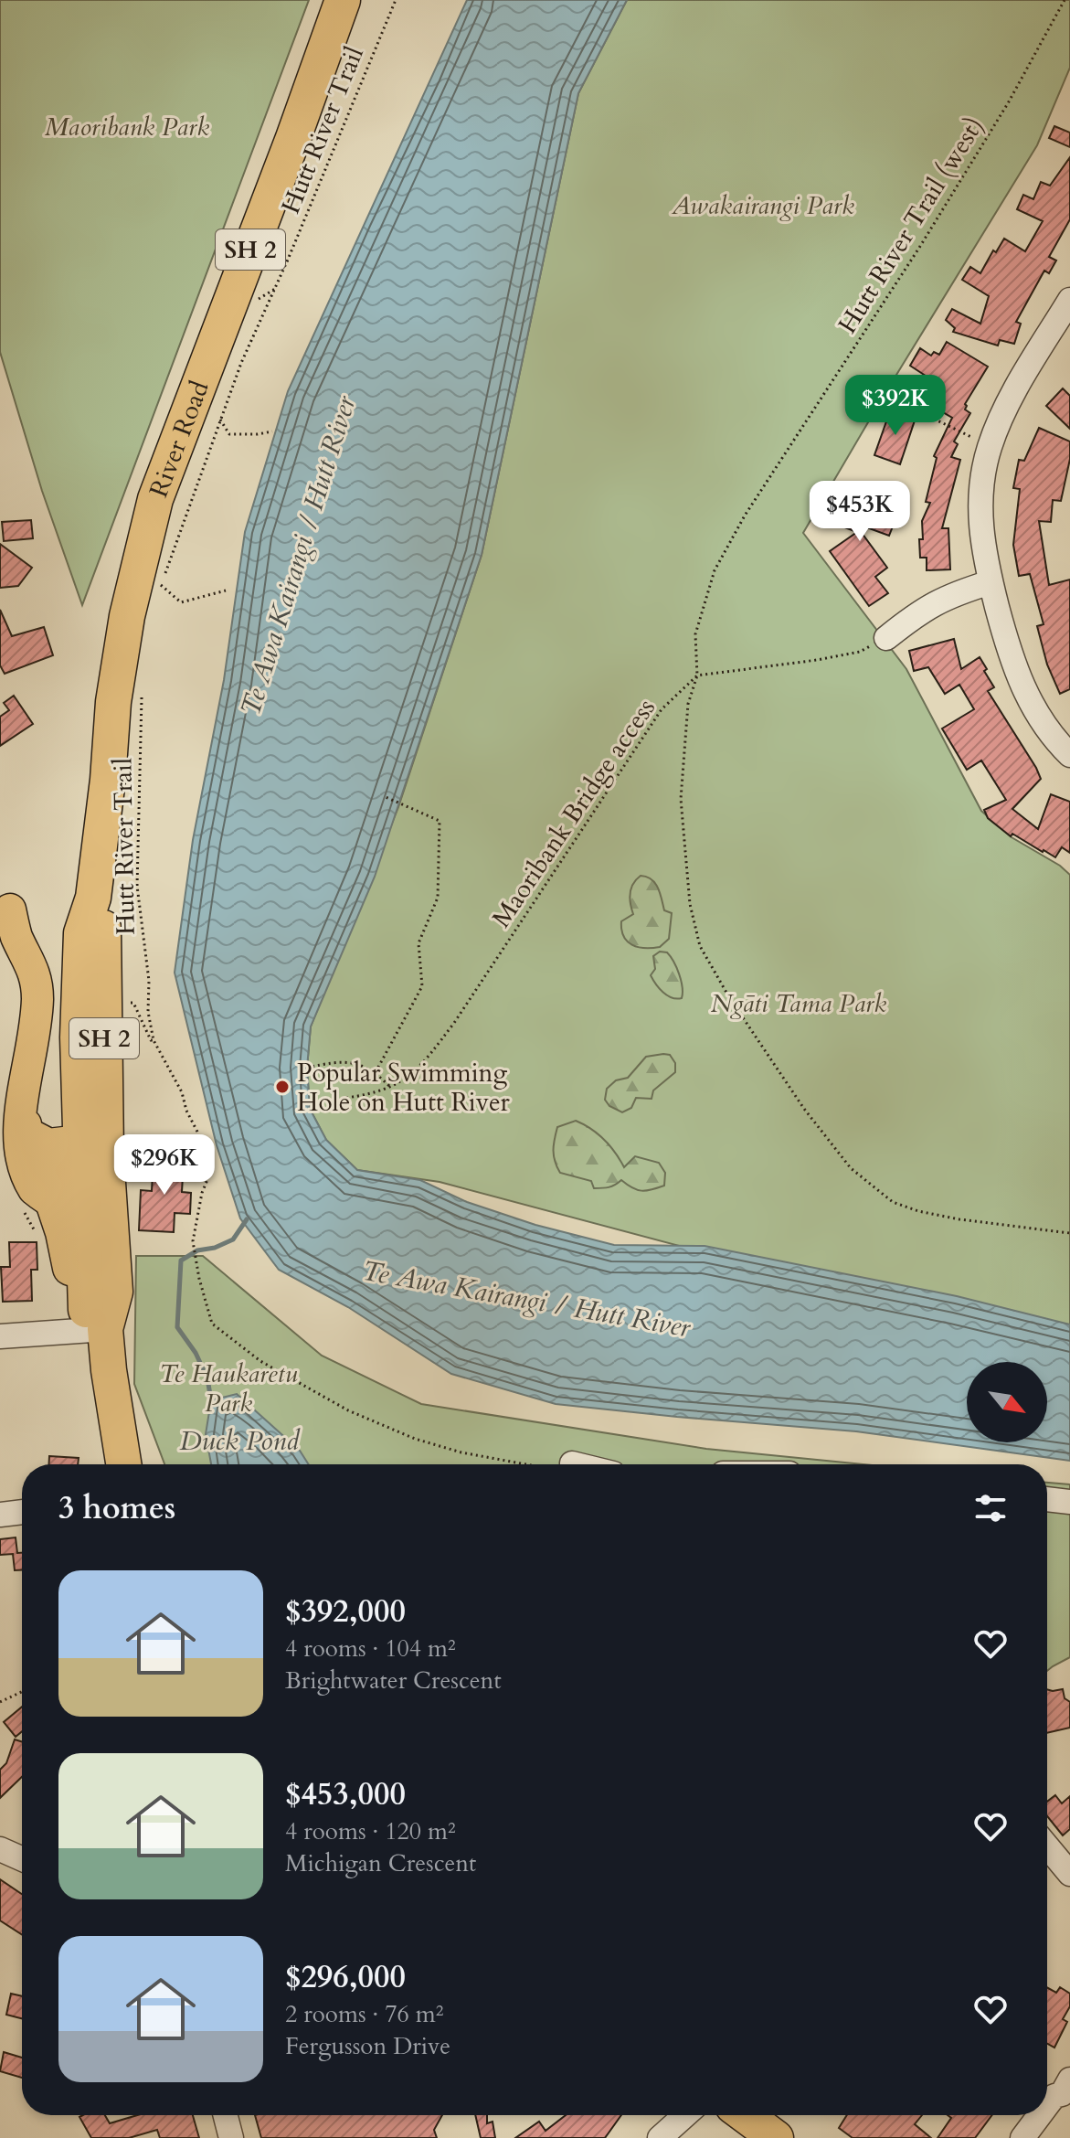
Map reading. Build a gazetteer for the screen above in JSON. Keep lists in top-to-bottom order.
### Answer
{
  "streets": {
    "highway": ["SH 2", "River Road"],
    "path": ["Hutt River Trail", "Hutt River Trail (west)", "Maoribank Bridge access"]
  },
  "crossings": [
    ["Hutt River Trail (west)", "Maoribank Bridge access"],
    ["SH 2", "River Road"]
  ],
  "water": ["Te Awa Kairangi / Hutt River", "Duck Pond"],
  "parks": [
    "Maoribank Park",
    "Awakairangi Park",
    "Ngāti Tama Park",
    "Te Haukaretu Park"
  ],
  "places": ["Popular Swimming Hole on Hutt River"],
  "north": "bottom right",
  "page": {
    "price": ["$392K", "$453K", "$296K"],
    "heading": "3 homes",
    "list": [
      {
        "name": "$392,000",
        "note": "4 rooms · 104 m² · Brightwater Crescent"
      },
      {
        "name": "$453,000",
        "note": "4 rooms · 120 m² · Michigan Crescent"
      },
      {
        "name": "$296,000",
        "note": "2 rooms · 76 m² · Fergusson Drive"
      }
    ]
  }
}
